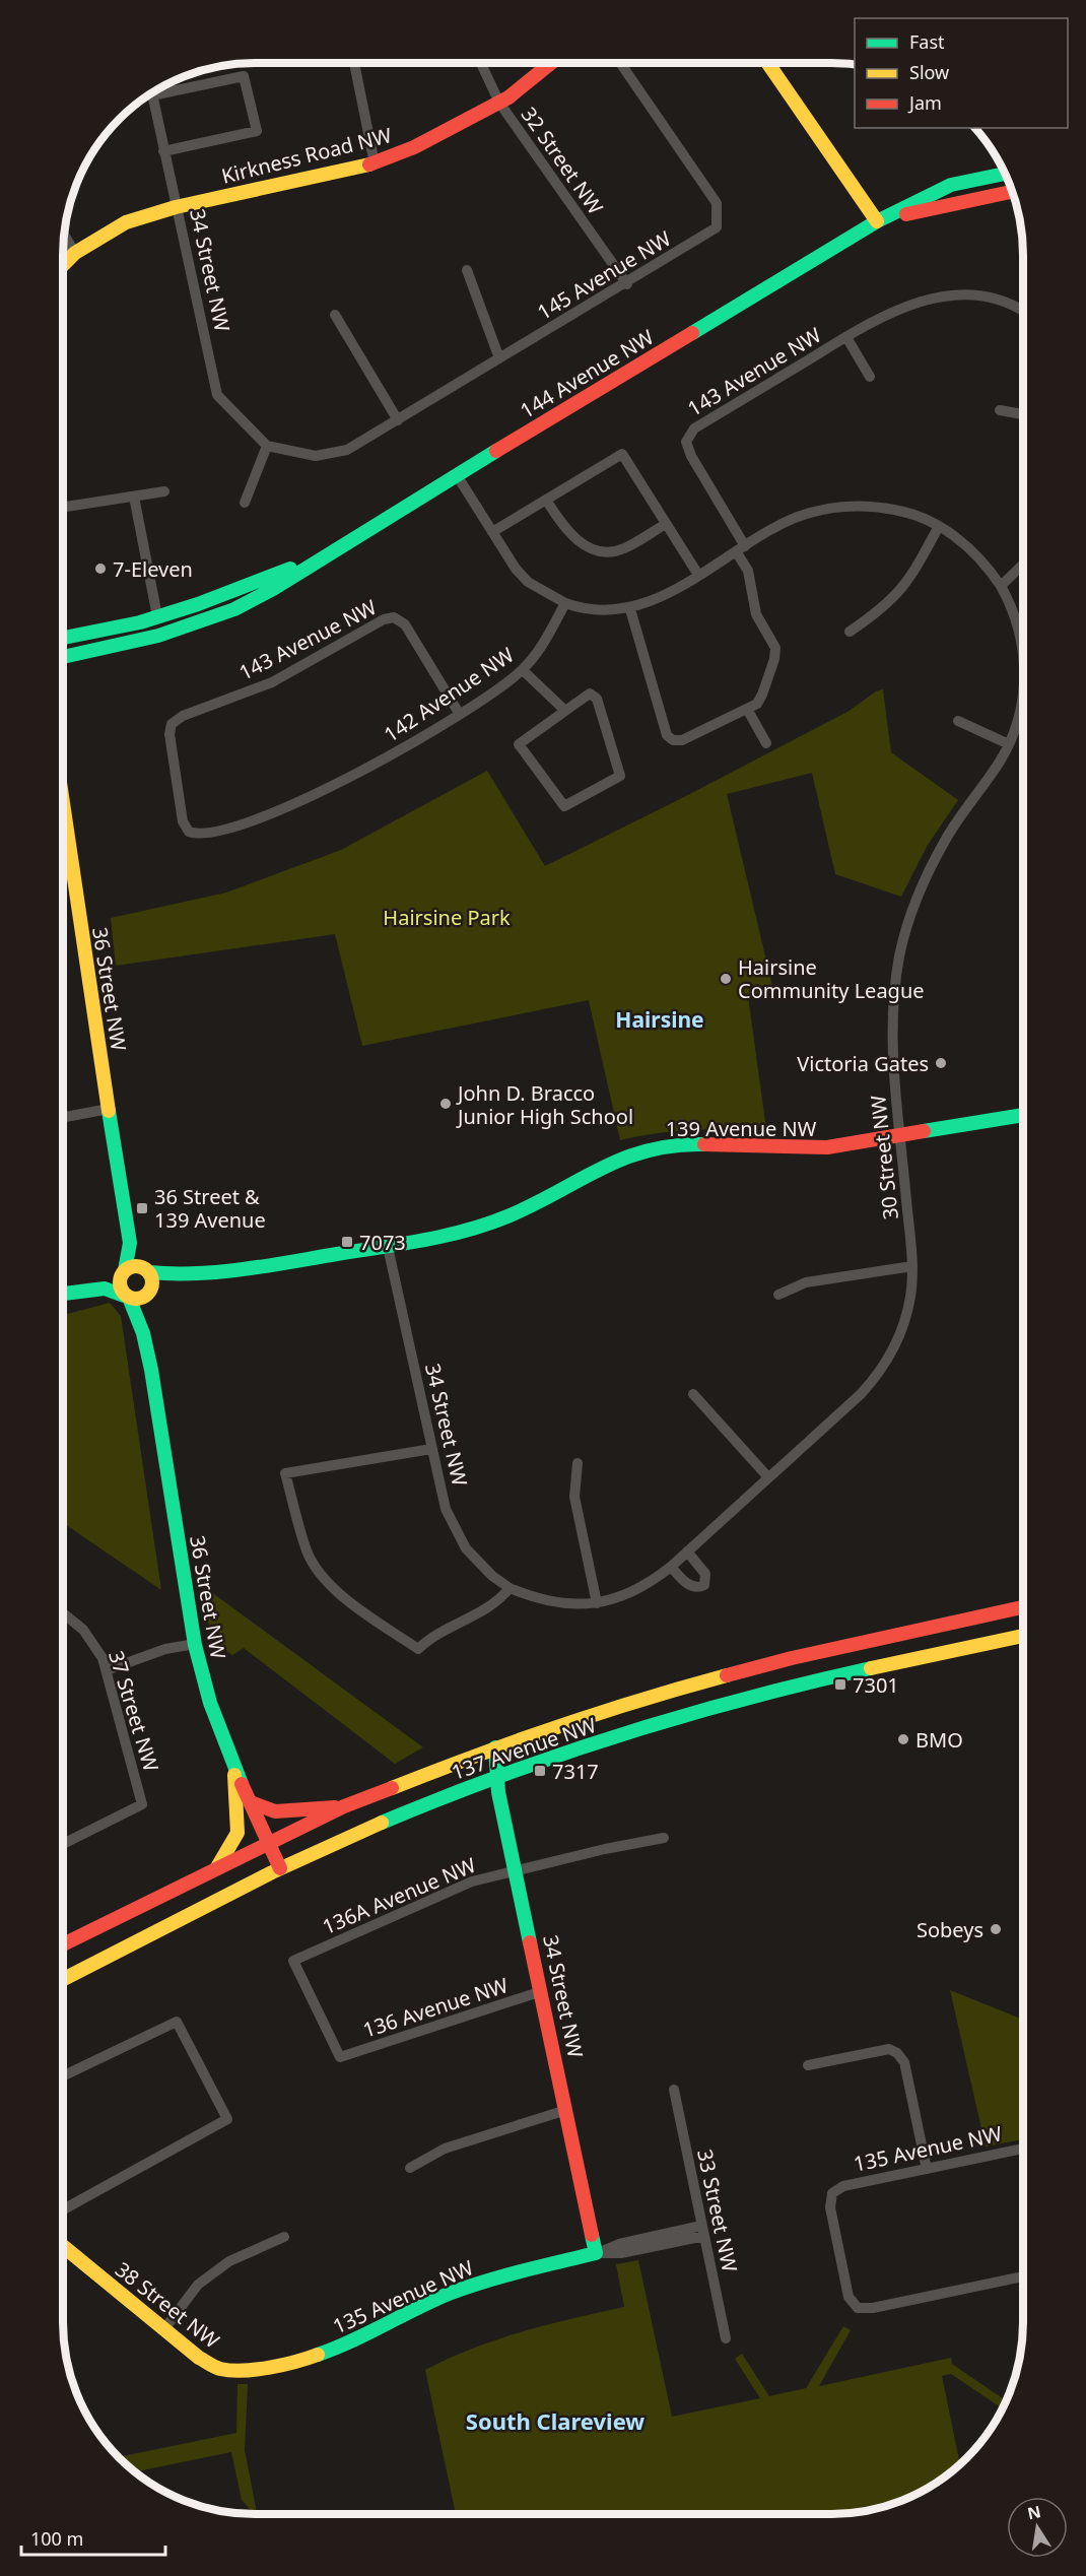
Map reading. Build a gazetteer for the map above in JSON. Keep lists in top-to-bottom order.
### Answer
{
  "streets": {
    "street": [
      "Kirkness Road NW",
      "32 Street NW",
      "34 Street NW",
      "145 Avenue NW",
      "143 Avenue NW",
      "144 Avenue NW",
      "142 Avenue NW",
      "36 Street NW",
      "139 Avenue NW",
      "30 Street NW",
      "37 Street NW",
      "137 Avenue NW",
      "136A Avenue NW",
      "136 Avenue NW",
      "135 Avenue NW",
      "33 Street NW",
      "38 Street NW"
    ]
  },
  "crossings": [
    ["Kirkness Road NW", "32 Street NW"],
    ["Kirkness Road NW", "34 Street NW"],
    ["32 Street NW", "145 Avenue NW"],
    ["34 Street NW", "145 Avenue NW"],
    ["34 Street NW", "139 Avenue NW"],
    ["34 Street NW", "30 Street NW"],
    ["34 Street NW", "137 Avenue NW"],
    ["34 Street NW", "136A Avenue NW"],
    ["34 Street NW", "136 Avenue NW"],
    ["34 Street NW", "135 Avenue NW"],
    ["143 Avenue NW", "142 Avenue NW"],
    ["36 Street NW", "139 Avenue NW"],
    ["36 Street NW", "137 Avenue NW"],
    ["139 Avenue NW", "30 Street NW"],
    ["136A Avenue NW", "136 Avenue NW"],
    ["135 Avenue NW", "33 Street NW"],
    ["135 Avenue NW", "38 Street NW"]
  ],
  "districts": ["Hairsine", "South Clareview"],
  "parks": ["Hairsine Park"],
  "places": {
    "other": [
      "7-Eleven",
      "Hairsine Community League",
      "Victoria Gates",
      "John D. Bracco Junior High School",
      "BMO",
      "Sobeys"
    ],
    "transit": [
      "36 Street & 139 Avenue",
      "7073",
      "7301",
      "7317"
    ]
  },
  "legend": ["Fast", "Slow", "Jam"],
  "scale_bar": "100 m",
  "north": "top"
}
